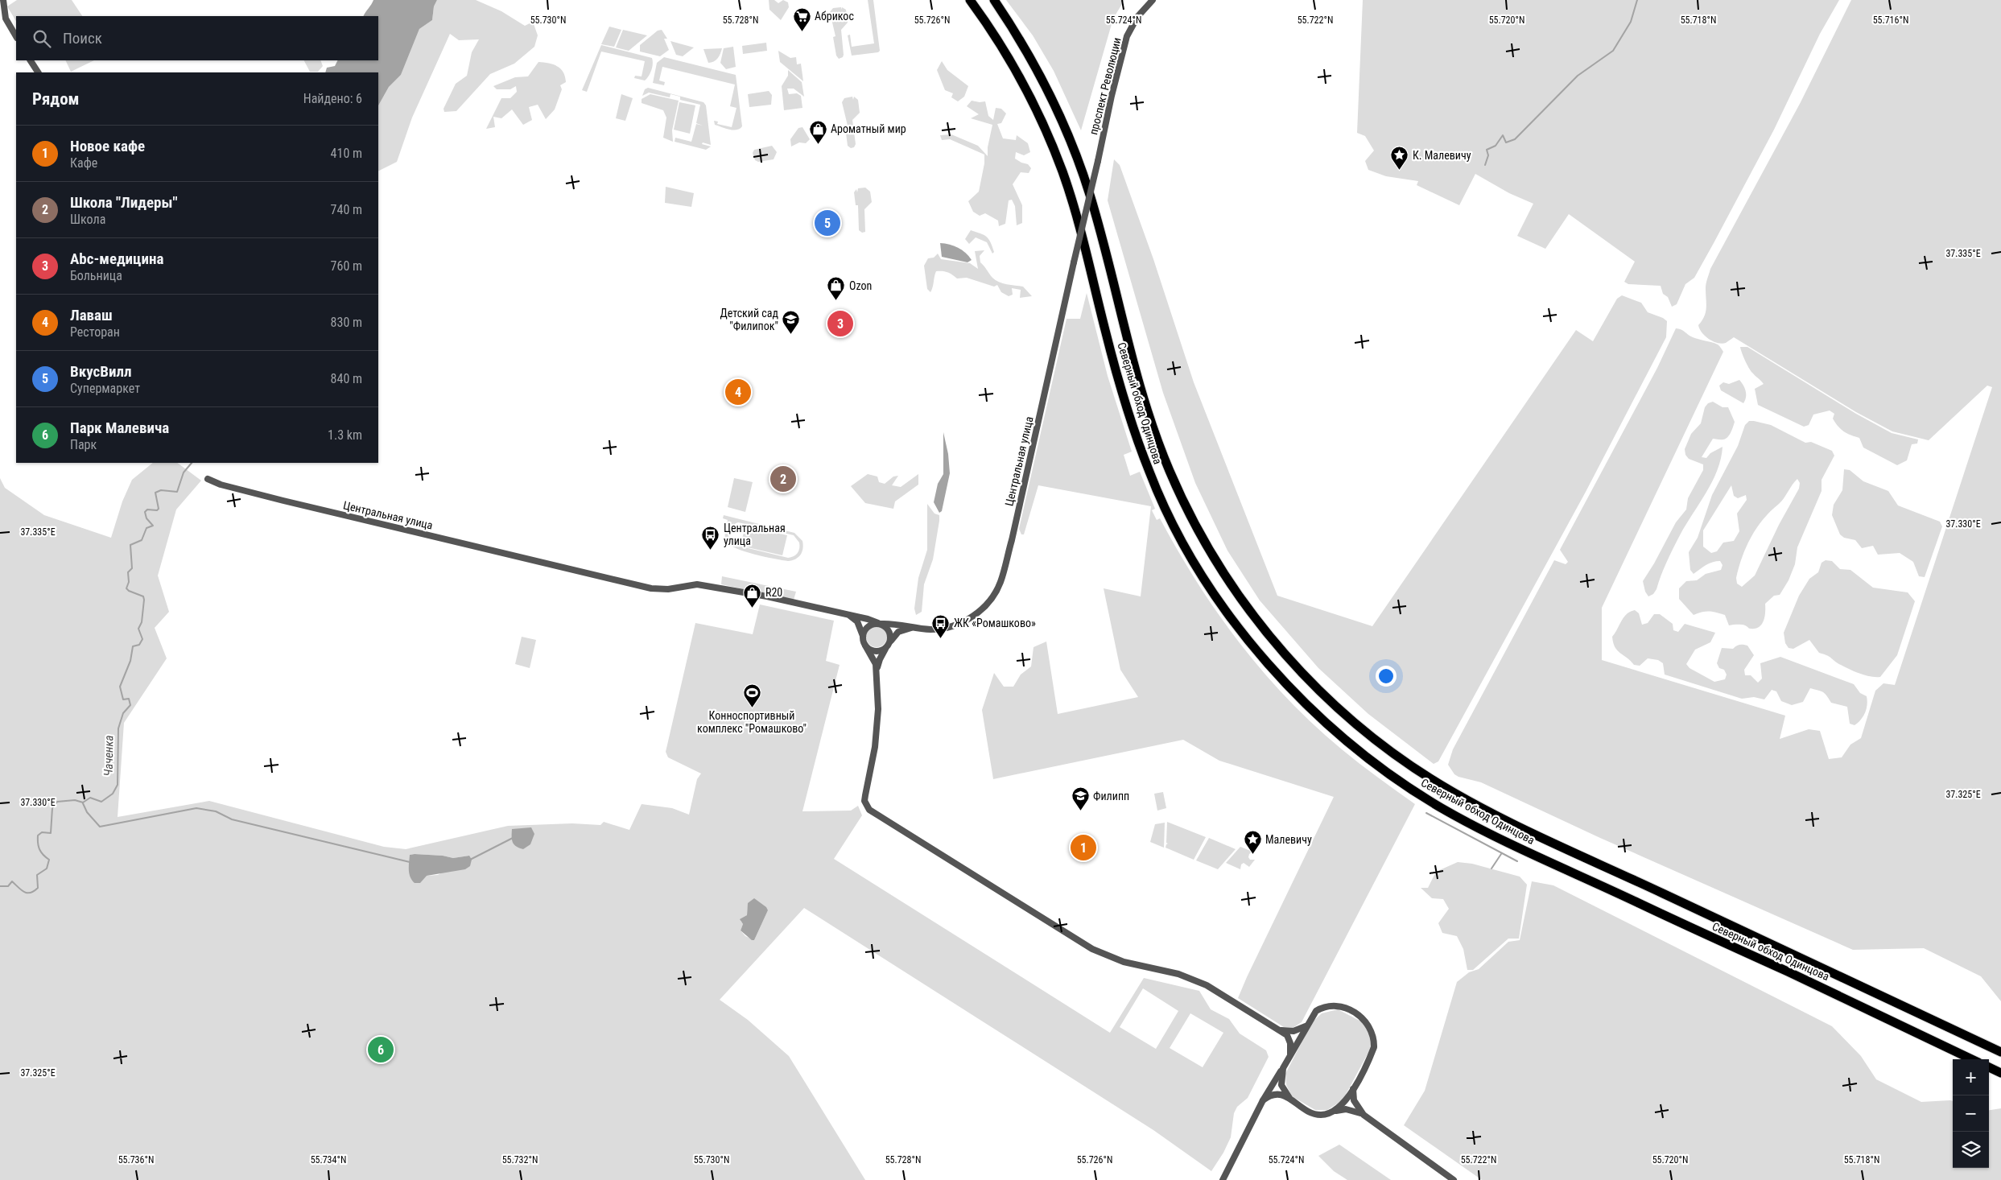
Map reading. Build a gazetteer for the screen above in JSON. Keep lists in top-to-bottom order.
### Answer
{
  "streets": {
    "highway": ["Северный обход Одинцова"],
    "street": ["проспект Революции", "Центральная улица"]
  },
  "crossings": [
    ["проспект Революции", "Центральная улица"]
  ],
  "water": ["Чаченка"],
  "places": {
    "supermarket": ["Абрикос"],
    "shop": ["Ароматный мир", "Ozon", "R20"],
    "place": ["К. Малевичу", "Малевичу"],
    "school or university": ["Детский сад \"Филипок\"", "Филипп"],
    "bus stop": ["Центральная улица", "ЖК «Ромашково»"],
    "sports": ["Конноспортивный комплекс \"Ромашково\""]
  },
  "page": {
    "search": "Поиск",
    "heading": ["Рядом", "Найдено: 6"],
    "list": [
      {
        "mark": "1",
        "name": "Новое кафе",
        "note": "Кафе",
        "value": "410 m"
      },
      {
        "mark": "2",
        "name": "Школа \"Лидеры\"",
        "note": "Школа",
        "value": "740 m"
      },
      {
        "mark": "3",
        "name": "Abc-медицина",
        "note": "Больница",
        "value": "760 m"
      },
      {
        "mark": "4",
        "name": "Лаваш",
        "note": "Ресторан",
        "value": "830 m"
      },
      {
        "mark": "5",
        "name": "ВкусВилл",
        "note": "Супермаркет",
        "value": "840 m"
      },
      {
        "mark": "6",
        "name": "Парк Малевича",
        "note": "Парк",
        "value": "1.3 km"
      }
    ],
    "pins": [
      "5",
      "3",
      "4",
      "2",
      "1",
      "6"
    ],
    "map_buttons": ["+", "−"]
  },
  "coordinates": [
    "55.730°N",
    "55.728°N",
    "55.726°N",
    "55.724°N",
    "55.722°N",
    "55.720°N",
    "55.718°N",
    "55.716°N",
    "37.335°E",
    "37.330°E",
    "37.325°E",
    "55.736°N",
    "55.734°N",
    "55.732°N"
  ]
}
